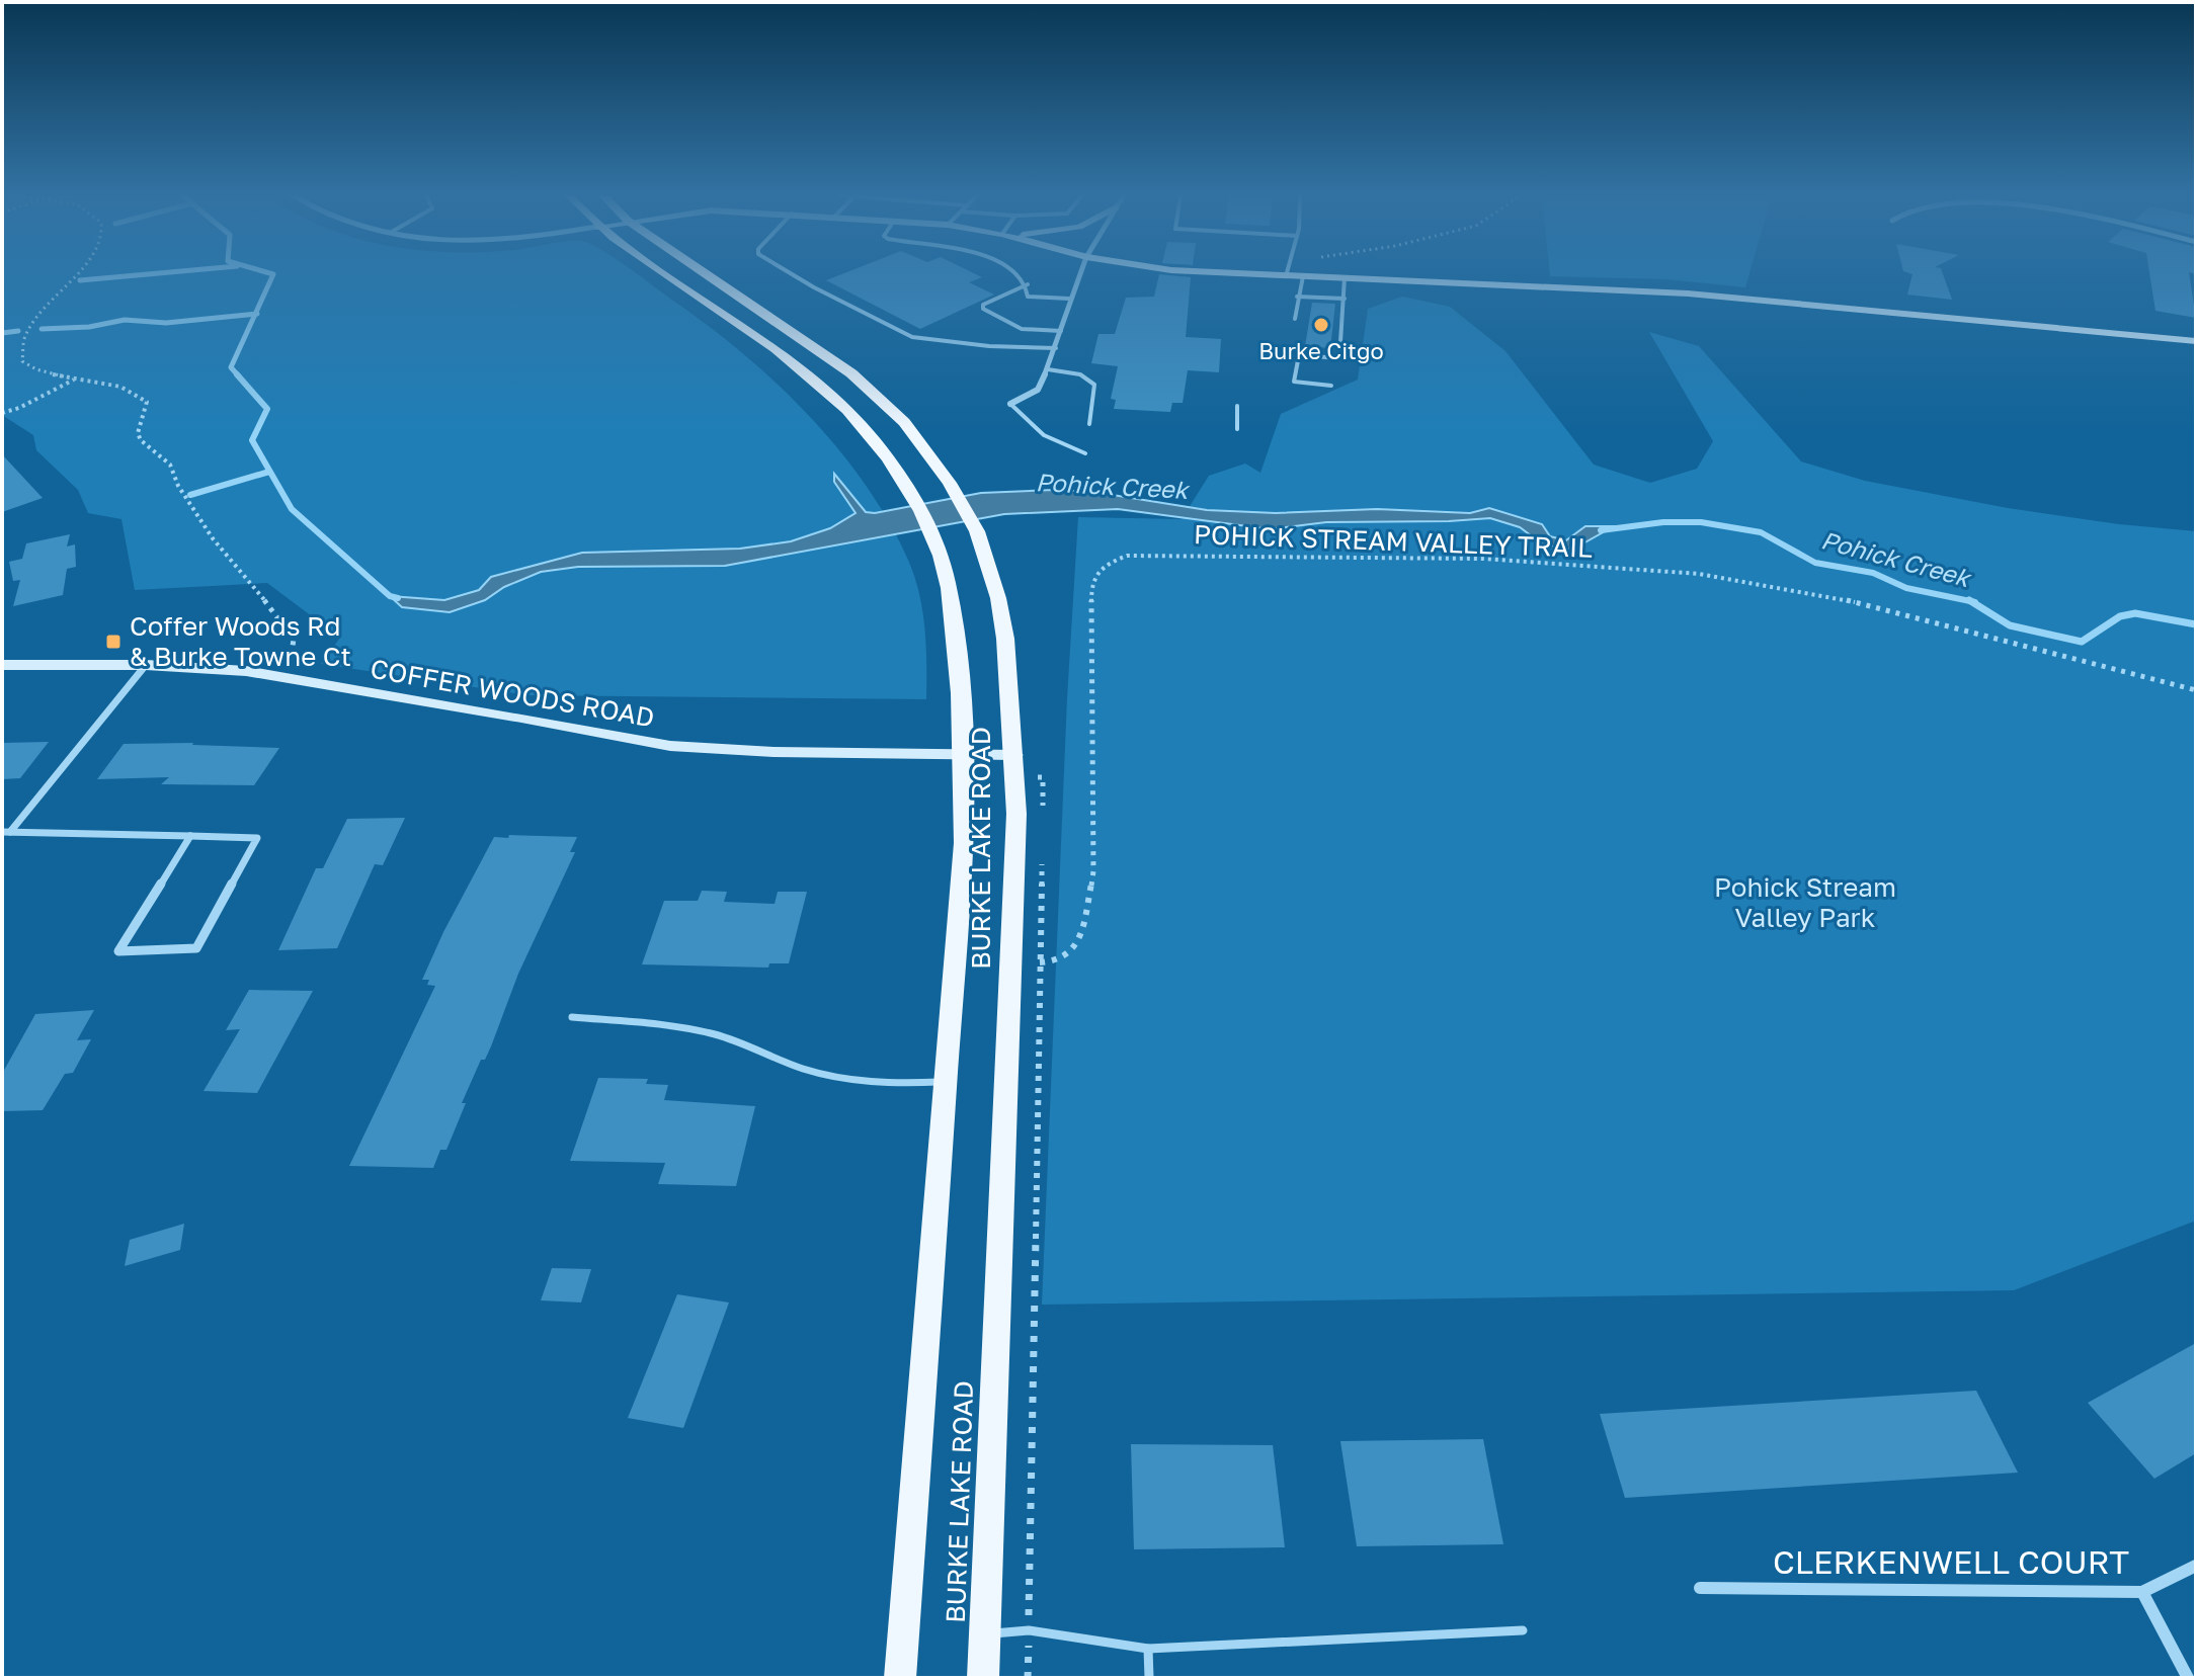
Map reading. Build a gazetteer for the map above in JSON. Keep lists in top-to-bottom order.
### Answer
{
  "streets": {
    "main road": ["BURKE LAKE ROAD"],
    "street": ["COFFER WOODS ROAD", "CLERKENWELL COURT"],
    "path": ["POHICK STREAM VALLEY TRAIL"]
  },
  "crossings": [
    ["COFFER WOODS ROAD", "BURKE LAKE ROAD"]
  ],
  "water": ["Pohick Creek"],
  "parks": ["Pohick Stream Valley Park"],
  "places": {
    "other": ["Burke Citgo"],
    "transit": ["Coffer Woods Rd & Burke Towne Ct"]
  }
}
